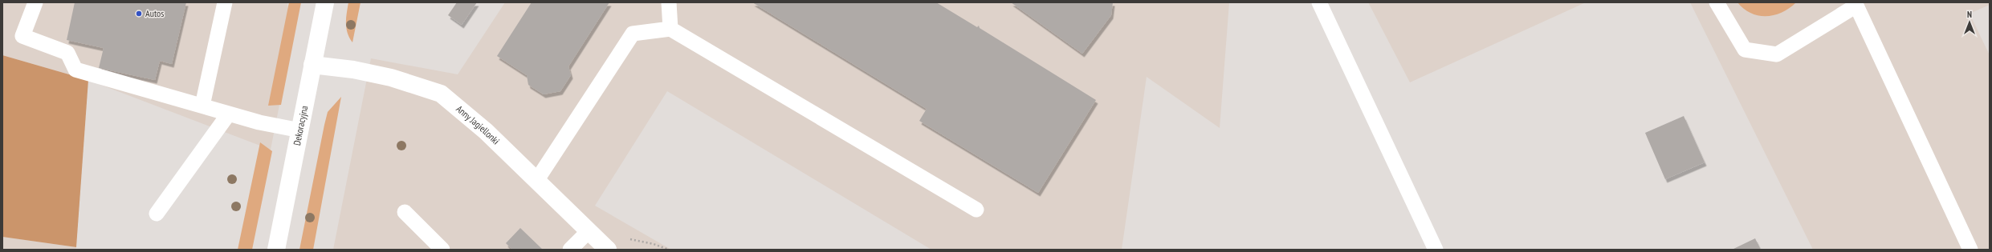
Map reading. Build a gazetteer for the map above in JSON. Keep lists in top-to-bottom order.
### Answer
{
  "streets": {
    "street": ["Dekoracyjna", "Anny Jagiellonki"]
  },
  "crossings": [
    ["Dekoracyjna", "Anny Jagiellonki"]
  ],
  "places": ["Autos"],
  "north": "top"
}
